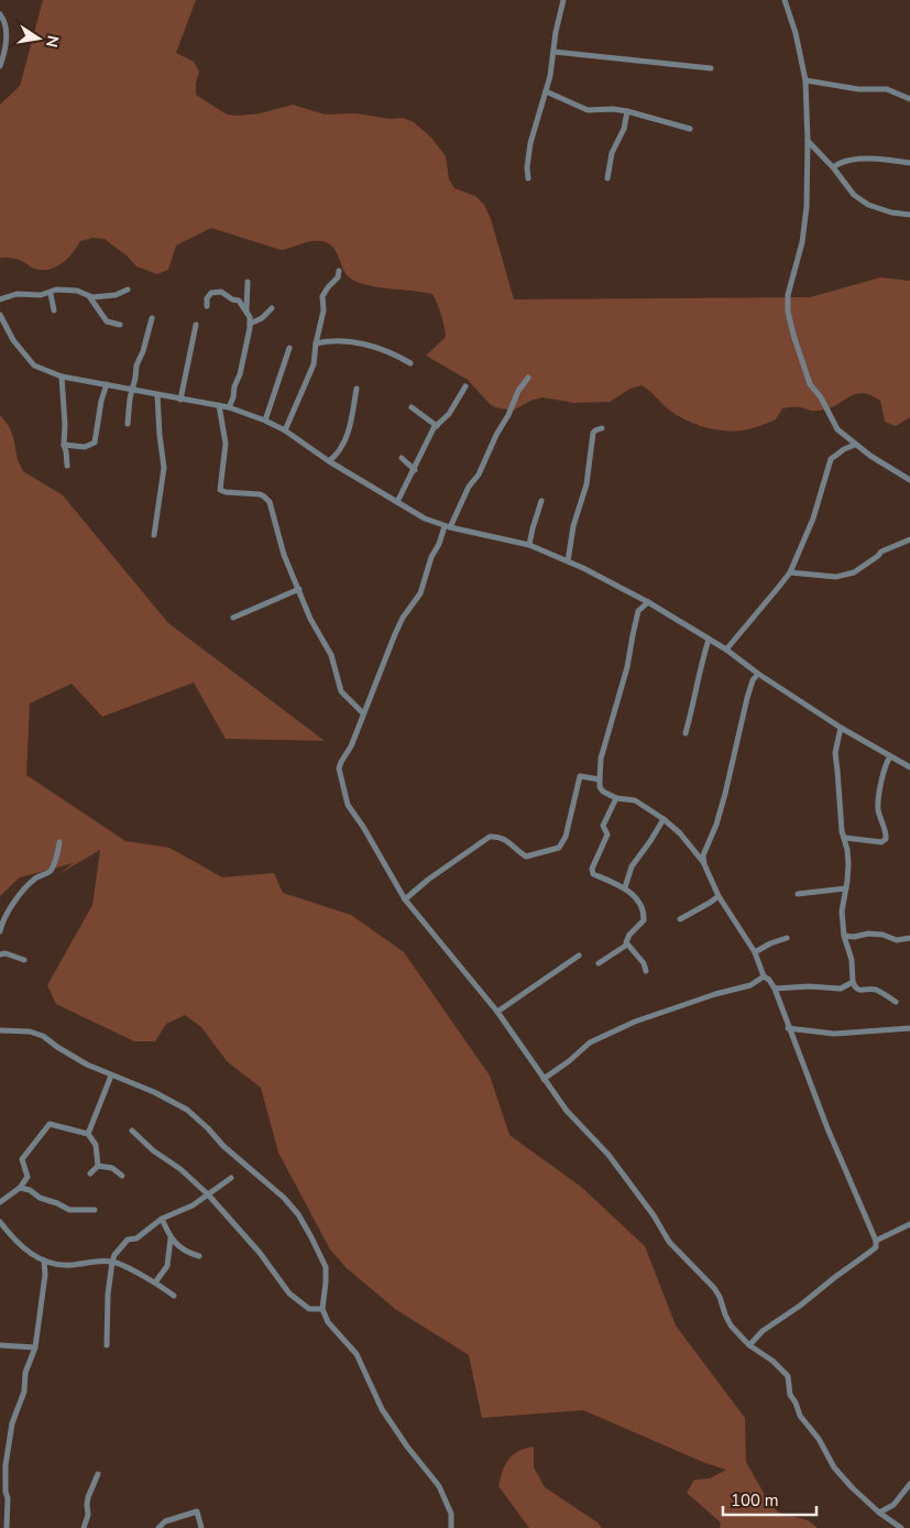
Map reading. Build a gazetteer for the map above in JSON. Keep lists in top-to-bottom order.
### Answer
{
  "scale_bar": "100 m",
  "north": "right"
}
